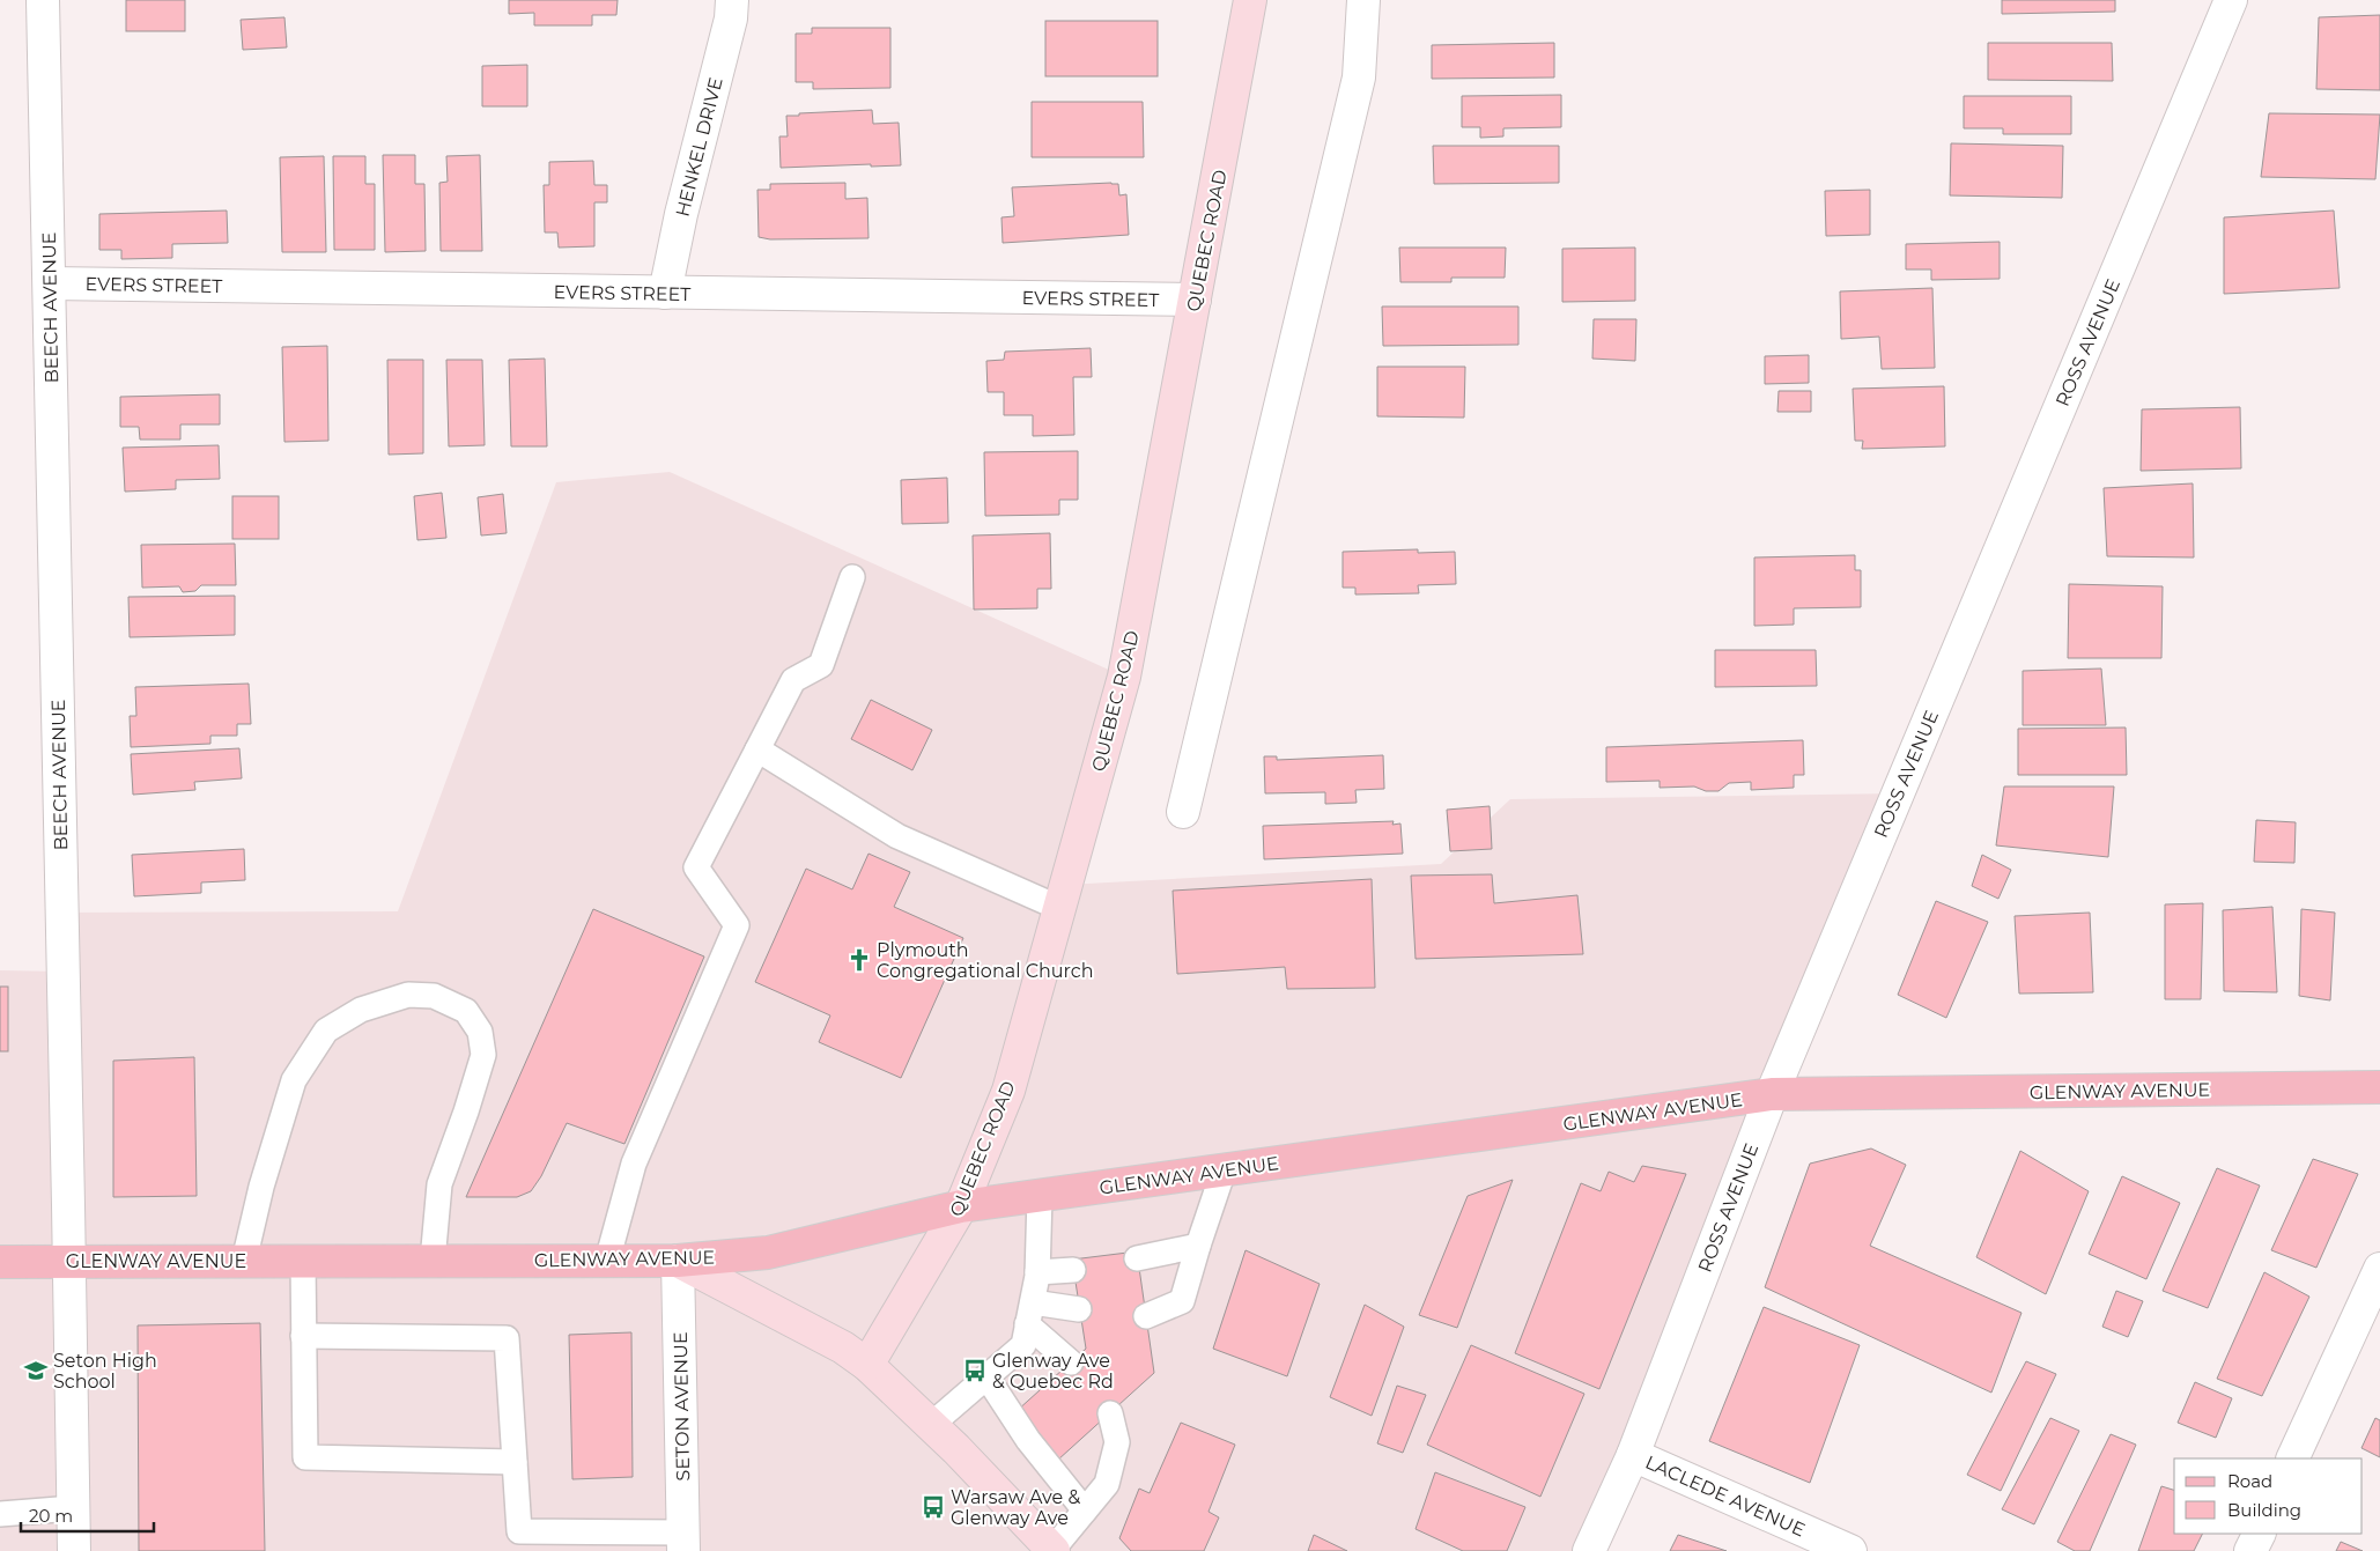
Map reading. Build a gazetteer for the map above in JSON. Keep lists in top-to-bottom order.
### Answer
{
  "streets": {
    "main road": ["GLENWAY AVENUE"],
    "street": [
      "HENKEL DRIVE",
      "QUEBEC ROAD",
      "EVERS STREET",
      "BEECH AVENUE",
      "ROSS AVENUE",
      "SETON AVENUE",
      "LACLEDE AVENUE"
    ]
  },
  "crossings": [
    ["HENKEL DRIVE", "EVERS STREET"],
    ["QUEBEC ROAD", "EVERS STREET"],
    ["QUEBEC ROAD", "GLENWAY AVENUE"],
    ["EVERS STREET", "BEECH AVENUE"],
    ["BEECH AVENUE", "GLENWAY AVENUE"],
    ["ROSS AVENUE", "GLENWAY AVENUE"],
    ["ROSS AVENUE", "LACLEDE AVENUE"],
    ["GLENWAY AVENUE", "SETON AVENUE"]
  ],
  "places": {
    "church": ["Plymouth Congregational Church"],
    "school or university": ["Seton High School"],
    "bus stop": ["Glenway Ave & Quebec Rd", "Warsaw Ave & Glenway Ave"]
  },
  "legend": ["Road", "Building"],
  "scale_bar": "20 m"
}
